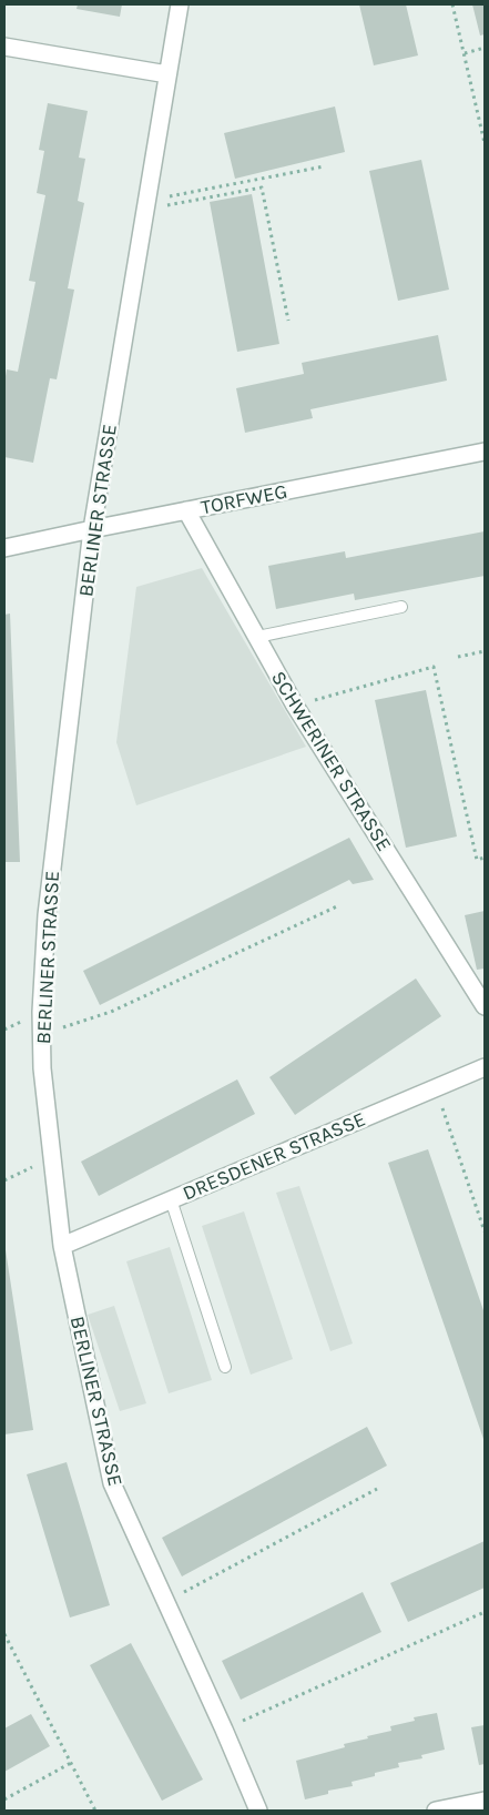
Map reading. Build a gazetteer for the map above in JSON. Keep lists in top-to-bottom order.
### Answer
{
  "streets": {
    "street": [
      "TORFWEG",
      "BERLINER STRASSE",
      "SCHWERINER STRASSE",
      "DRESDENER STRASSE"
    ]
  },
  "crossings": [
    ["TORFWEG", "BERLINER STRASSE"],
    ["TORFWEG", "SCHWERINER STRASSE"],
    ["BERLINER STRASSE", "DRESDENER STRASSE"]
  ]
}
